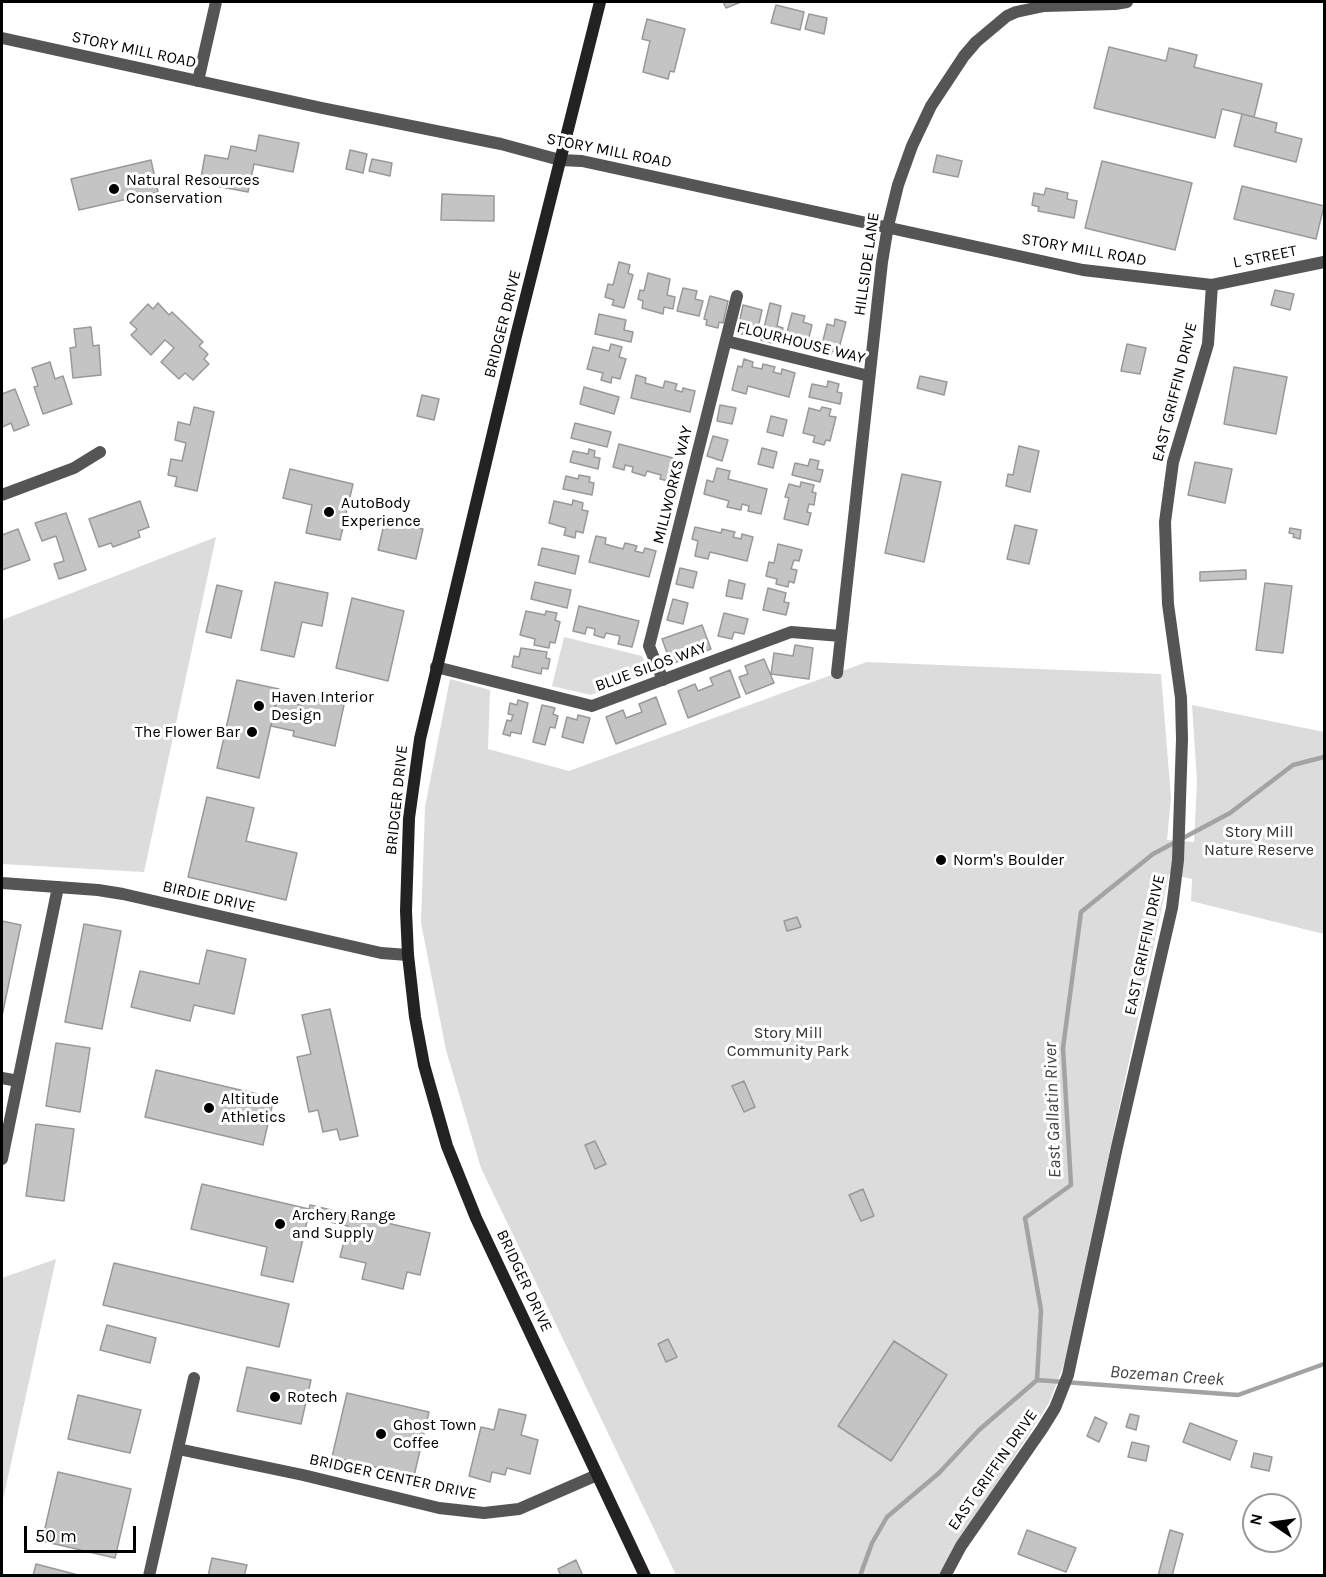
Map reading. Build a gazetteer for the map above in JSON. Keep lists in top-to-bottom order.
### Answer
{
  "streets": {
    "main road": ["BRIDGER DRIVE"],
    "street": [
      "STORY MILL ROAD",
      "L STREET",
      "HILLSIDE LANE",
      "FLOURHOUSE WAY",
      "EAST GRIFFIN DRIVE",
      "MILLWORKS WAY",
      "BLUE SILOS WAY",
      "BIRDIE DRIVE",
      "BRIDGER CENTER DRIVE"
    ]
  },
  "crossings": [
    ["STORY MILL ROAD", "L STREET"],
    ["STORY MILL ROAD", "HILLSIDE LANE"],
    ["STORY MILL ROAD", "BRIDGER DRIVE"],
    ["STORY MILL ROAD", "EAST GRIFFIN DRIVE"],
    ["L STREET", "EAST GRIFFIN DRIVE"],
    ["HILLSIDE LANE", "FLOURHOUSE WAY"],
    ["HILLSIDE LANE", "BLUE SILOS WAY"],
    ["BRIDGER DRIVE", "BLUE SILOS WAY"],
    ["BRIDGER DRIVE", "BIRDIE DRIVE"],
    ["BRIDGER DRIVE", "BRIDGER CENTER DRIVE"],
    ["FLOURHOUSE WAY", "MILLWORKS WAY"],
    ["MILLWORKS WAY", "BLUE SILOS WAY"]
  ],
  "water": ["East Gallatin River", "Bozeman Creek"],
  "parks": ["Story Mill Nature Reserve", "Story Mill Community Park"],
  "places": [
    "Natural Resources Conservation",
    "AutoBody Experience",
    "Haven Interior Design",
    "The Flower Bar",
    "Norm's Boulder",
    "Altitude Athletics",
    "Archery Range and Supply",
    "Rotech",
    "Ghost Town Coffee"
  ],
  "scale_bar": "50 m",
  "north": "left"
}
